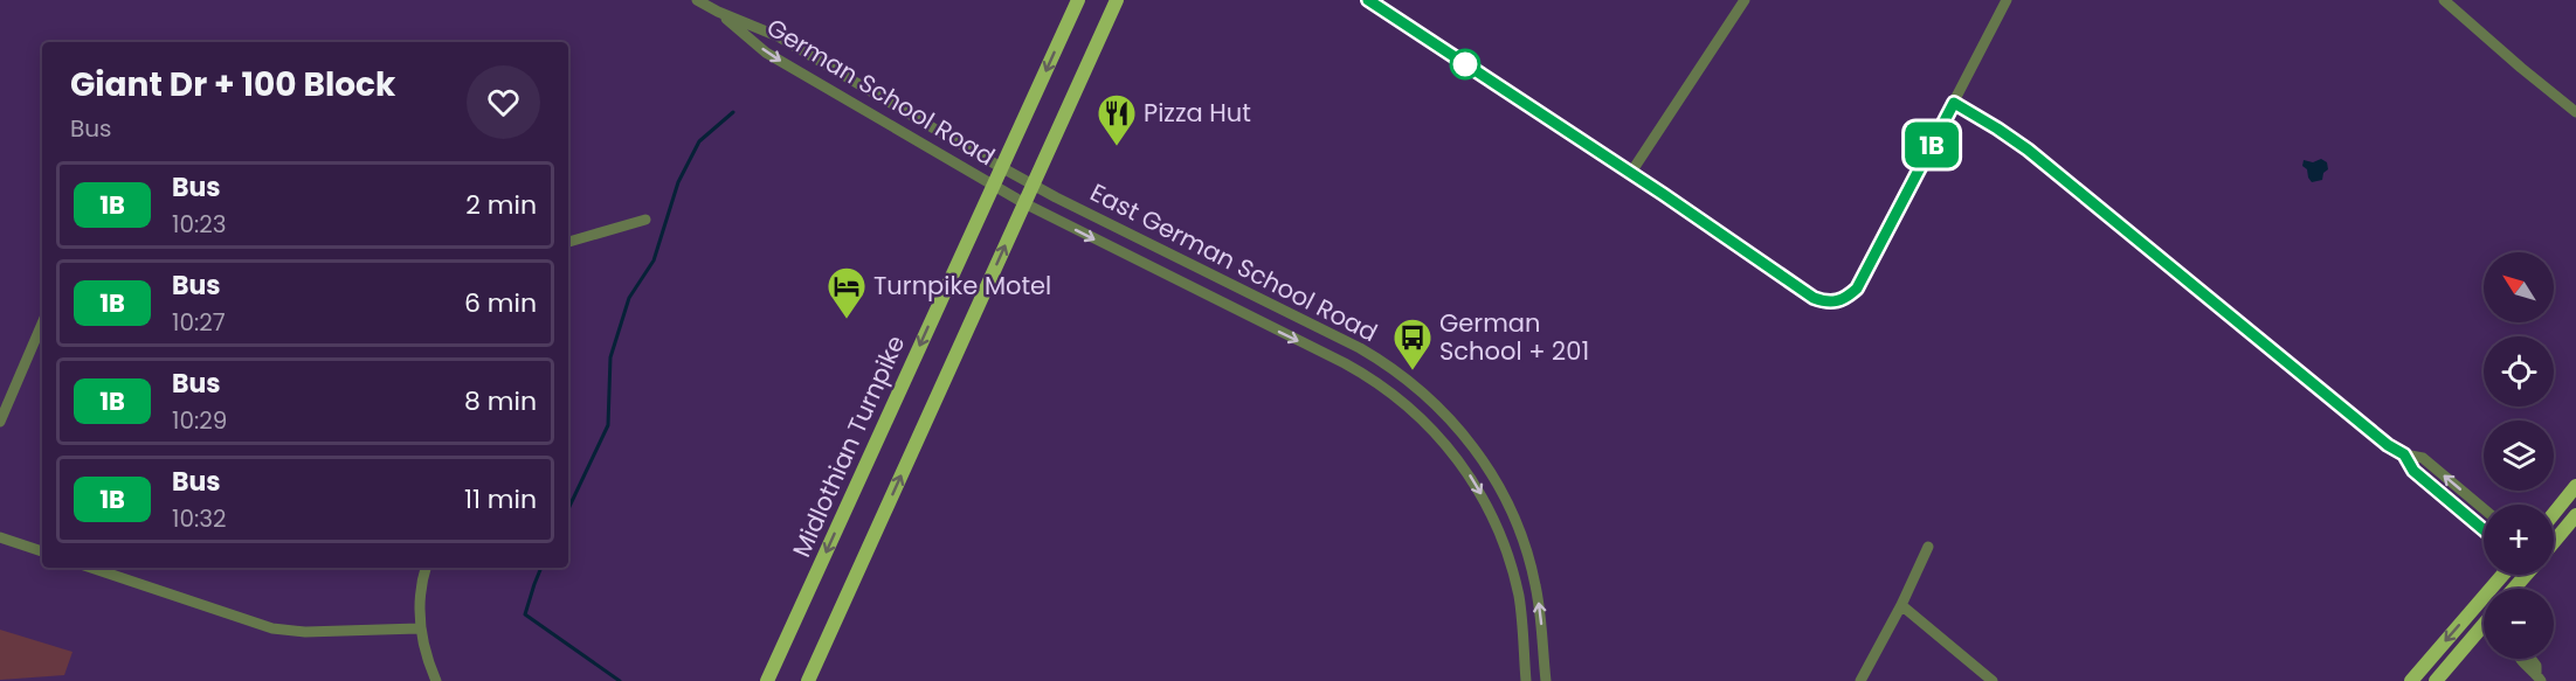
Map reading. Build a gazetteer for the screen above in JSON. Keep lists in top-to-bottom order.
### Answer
{
  "streets": {
    "main road": ["Midlothian Turnpike"],
    "street": ["German School Road", "East German School Road"]
  },
  "crossings": [
    ["German School Road", "East German School Road"],
    ["German School Road", "Midlothian Turnpike"]
  ],
  "places": {
    "restaurant": ["Pizza Hut"],
    "hotel": ["Turnpike Motel"],
    "bus stop": ["German School + 201"]
  },
  "lines": ["bus line 1B"],
  "north": "top left",
  "page": {
    "on_map": "1B",
    "heading": ["Giant Dr + 100 Block", "Bus"],
    "list": [
      {
        "mark": "1B",
        "name": "Bus",
        "note": "10:23",
        "value": "2 min"
      },
      {
        "mark": "1B",
        "name": "Bus",
        "note": "10:27",
        "value": "6 min"
      },
      {
        "mark": "1B",
        "name": "Bus",
        "note": "10:29",
        "value": "8 min"
      },
      {
        "mark": "1B",
        "name": "Bus",
        "note": "10:32",
        "value": "11 min"
      }
    ],
    "map_buttons": ["+", "−"]
  }
}
